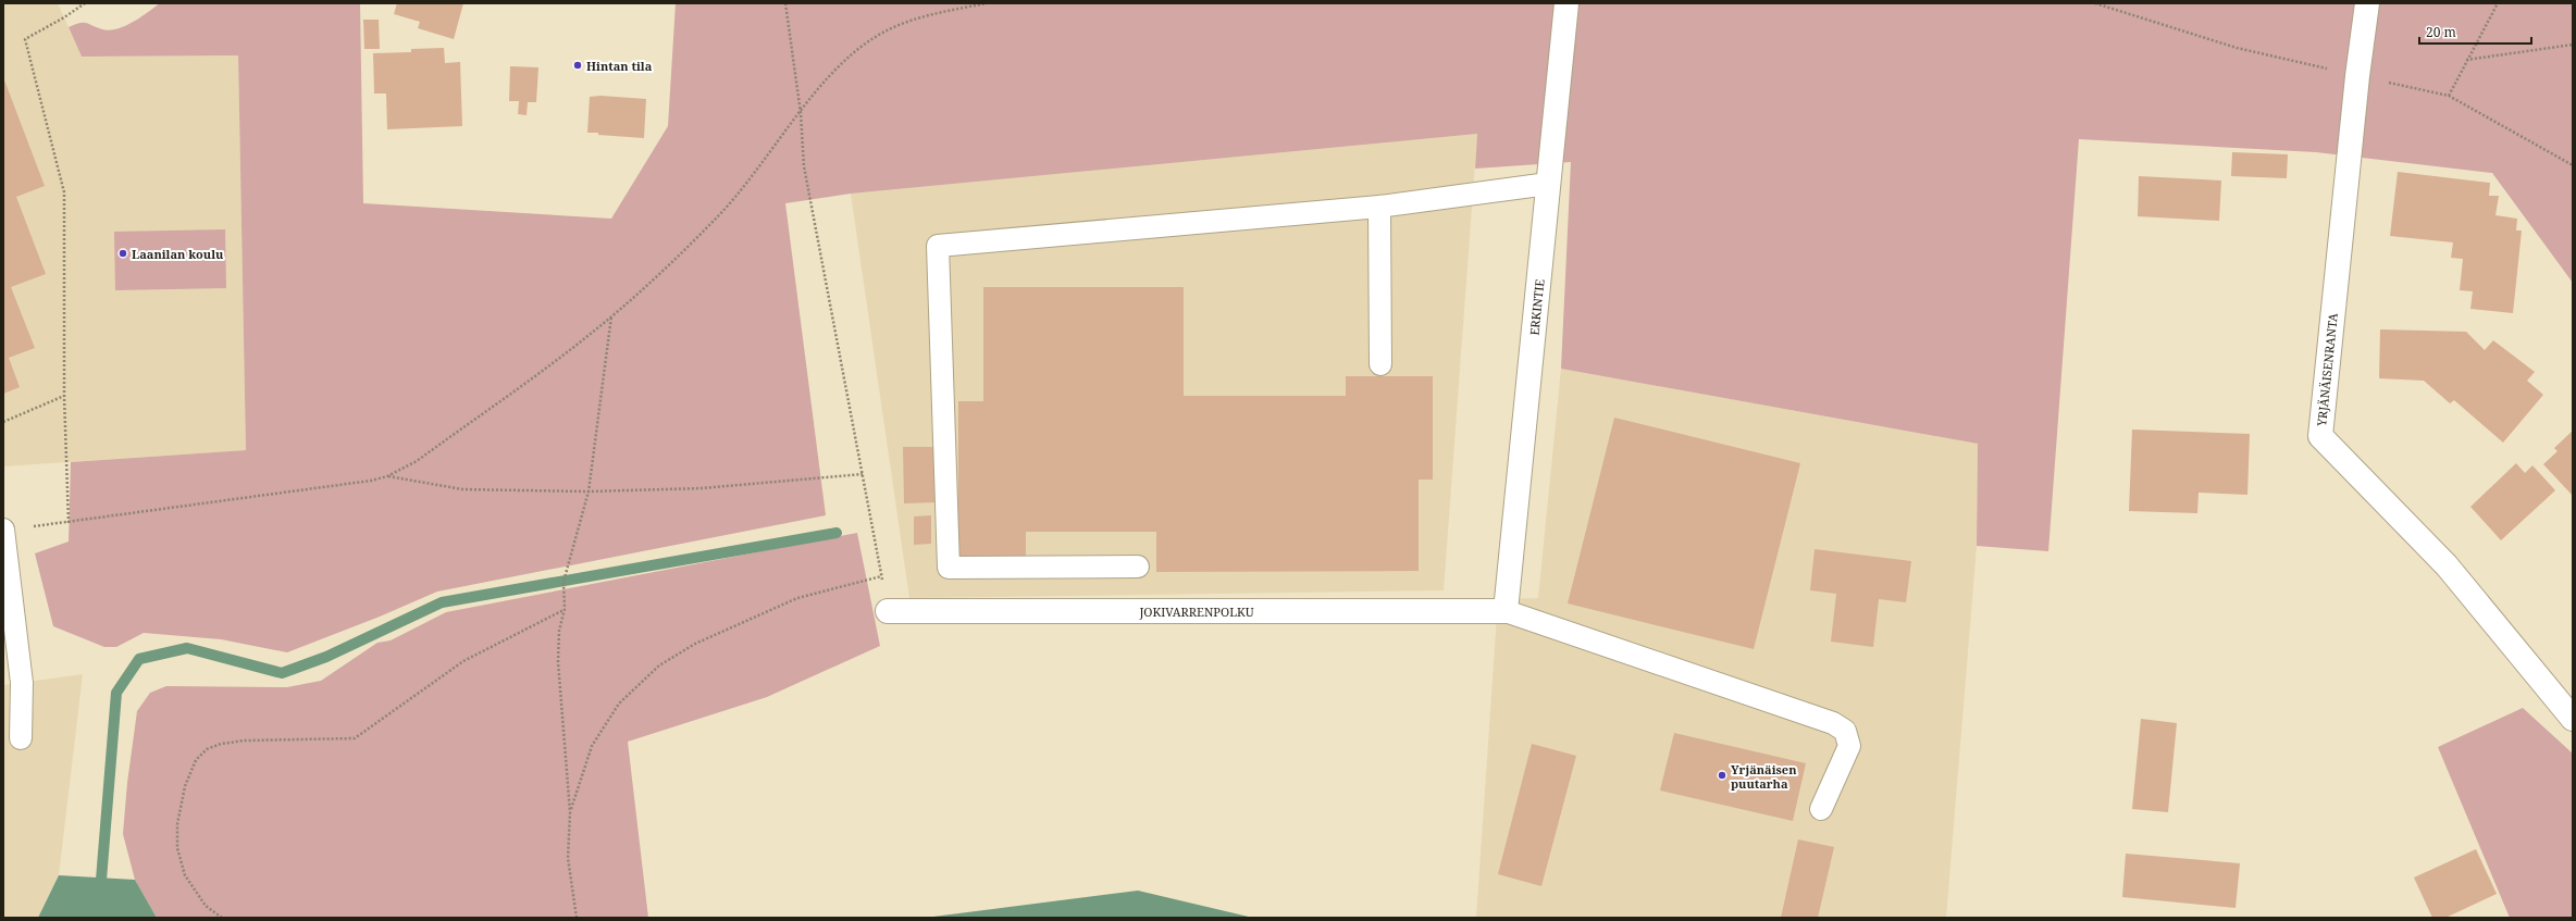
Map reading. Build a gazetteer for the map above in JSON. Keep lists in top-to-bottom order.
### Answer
{
  "streets": {
    "street": ["ERKINTIE", "YRJÄNÄISENRANTA", "JOKIVARRENPOLKU"]
  },
  "crossings": [
    ["ERKINTIE", "JOKIVARRENPOLKU"]
  ],
  "places": ["Hintan tila", "Laanilan koulu", "Yrjänäisen puutarha"],
  "scale_bar": "20 m"
}
